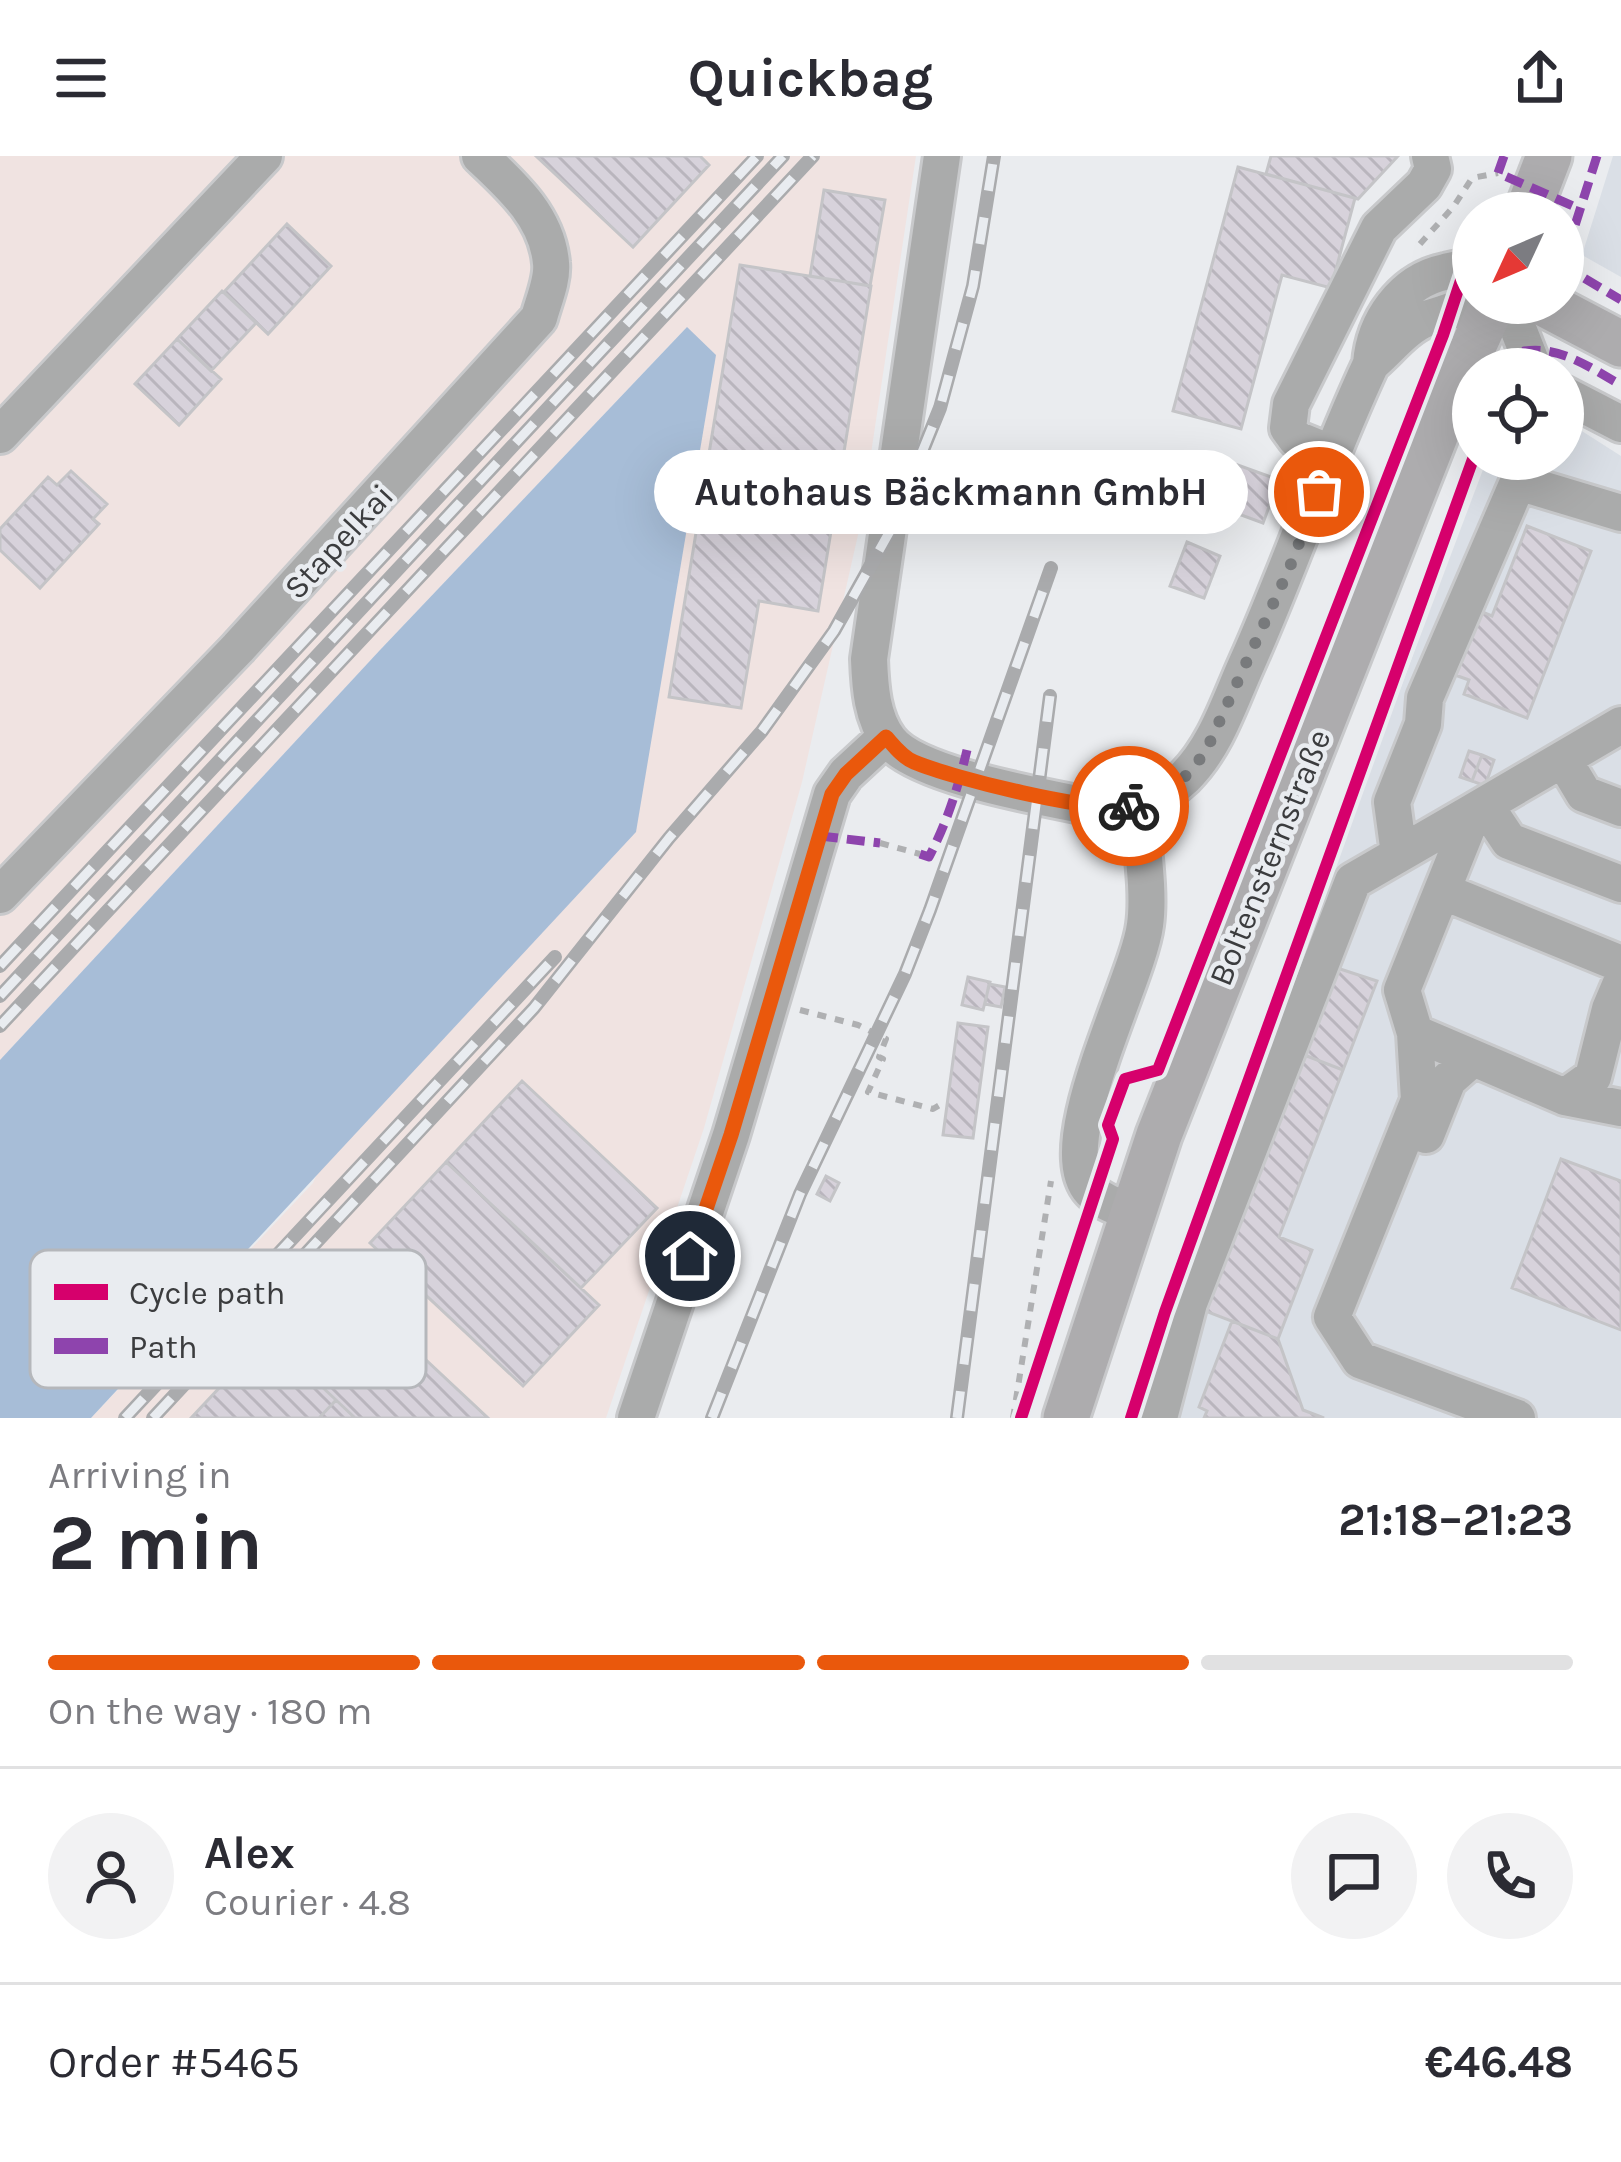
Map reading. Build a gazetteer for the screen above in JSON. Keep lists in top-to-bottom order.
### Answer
{
  "streets": {
    "main road": ["Boltensternstraße"],
    "street": ["Stapelkai"]
  },
  "places": ["Autohaus Bäckmann GmbH"],
  "legend": ["Cycle path", "Path"],
  "north": "bottom left",
  "page": {
    "header": "Quickbag",
    "bubble": "Autohaus Bäckmann GmbH",
    "heading": ["2 min", "Arriving in", "21:18–21:23"],
    "panel": [
      "Alex",
      "Courier · 4.8",
      "Order #5465",
      "€46.48"
    ],
    "bar": "On the way · 180 m"
  }
}
